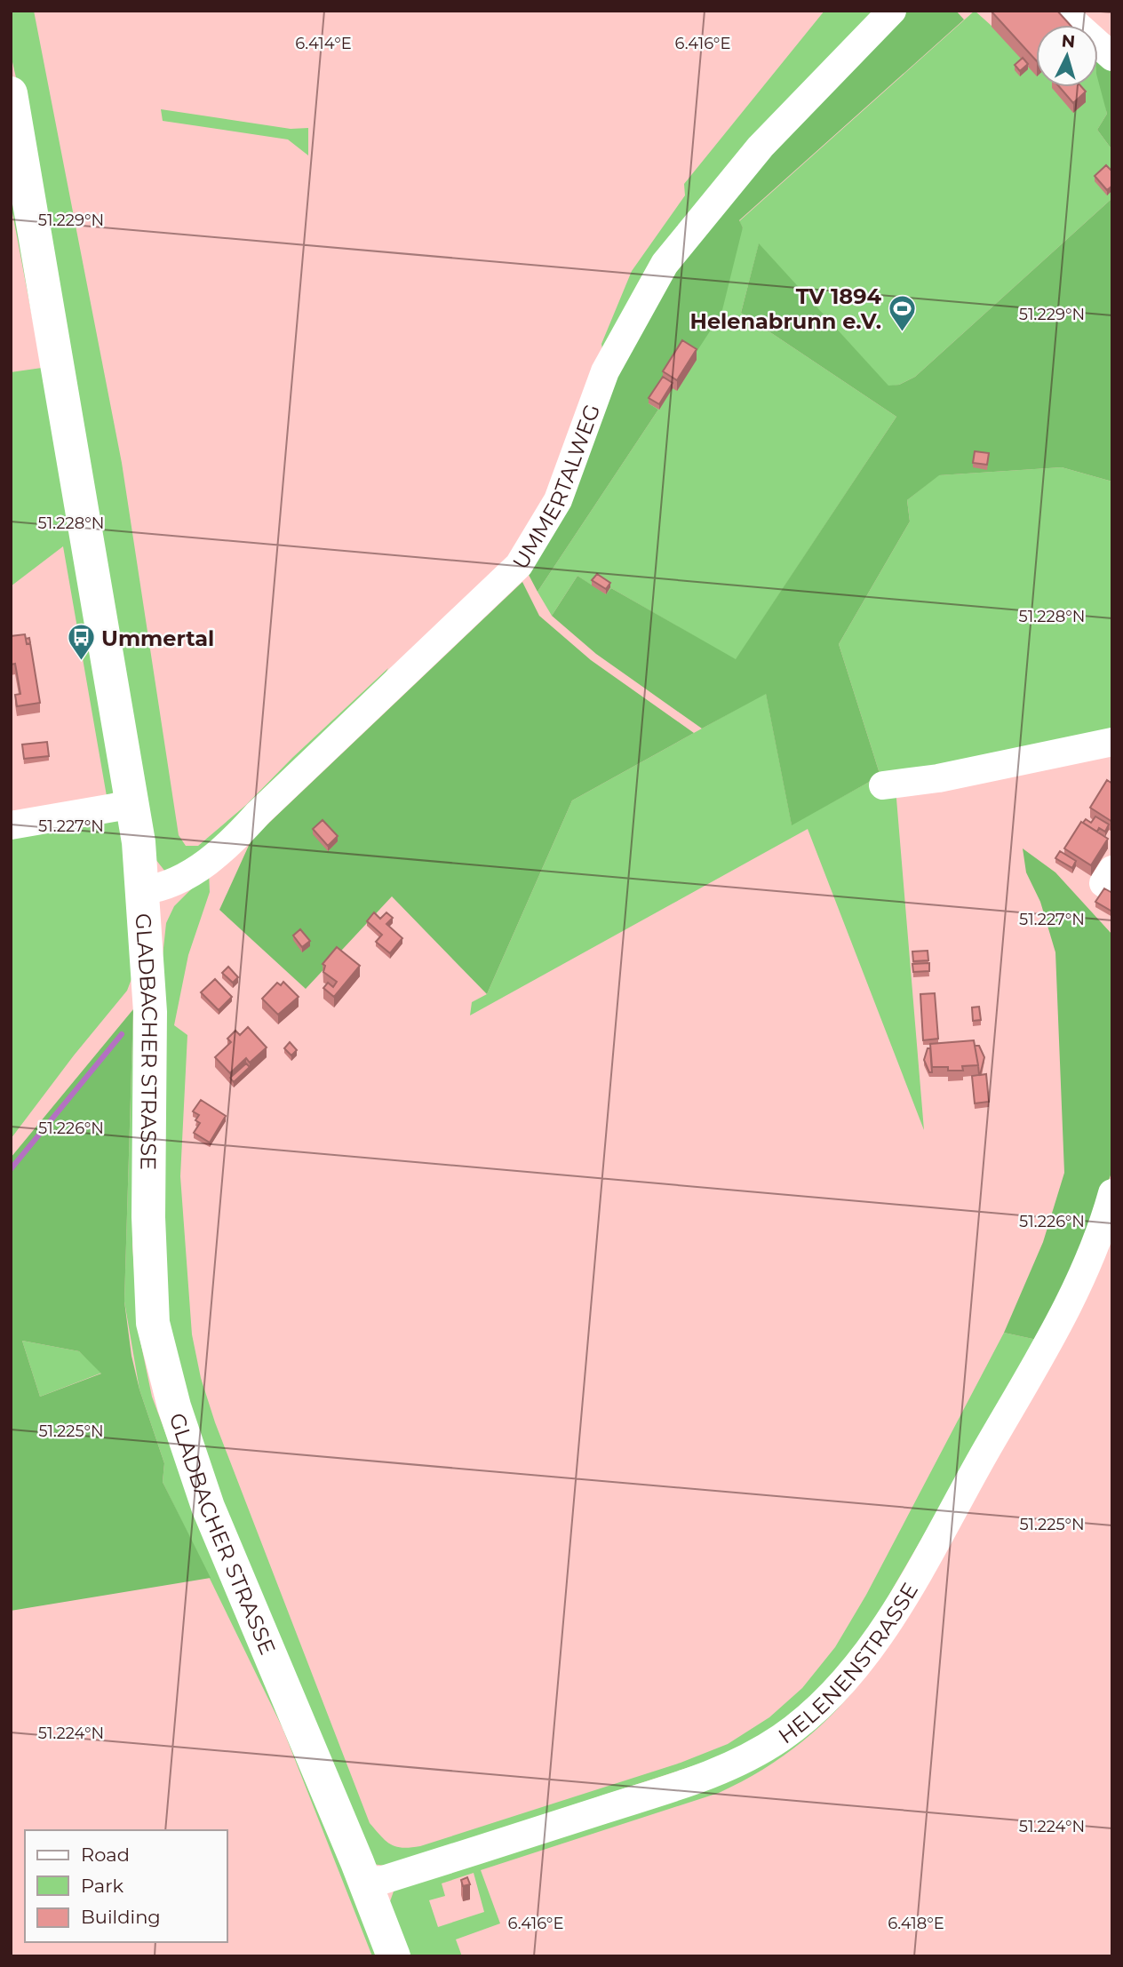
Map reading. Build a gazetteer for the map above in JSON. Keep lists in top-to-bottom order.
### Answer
{
  "streets": {
    "main road": ["GLADBACHER STRASSE"],
    "street": ["UMMERTALWEG", "HELENENSTRASSE"]
  },
  "crossings": [
    ["UMMERTALWEG", "GLADBACHER STRASSE"],
    ["GLADBACHER STRASSE", "HELENENSTRASSE"]
  ],
  "places": {
    "sports": ["TV 1894 Helenabrunn e.V."],
    "bus stop": ["Ummertal"]
  },
  "legend": ["Road", "Park", "Building"],
  "north": "top",
  "coordinates": [
    "6.414°E",
    "6.416°E",
    "51.229°N",
    "51.228°N",
    "51.227°N",
    "51.226°N",
    "51.225°N",
    "51.224°N",
    "6.418°E"
  ]
}
